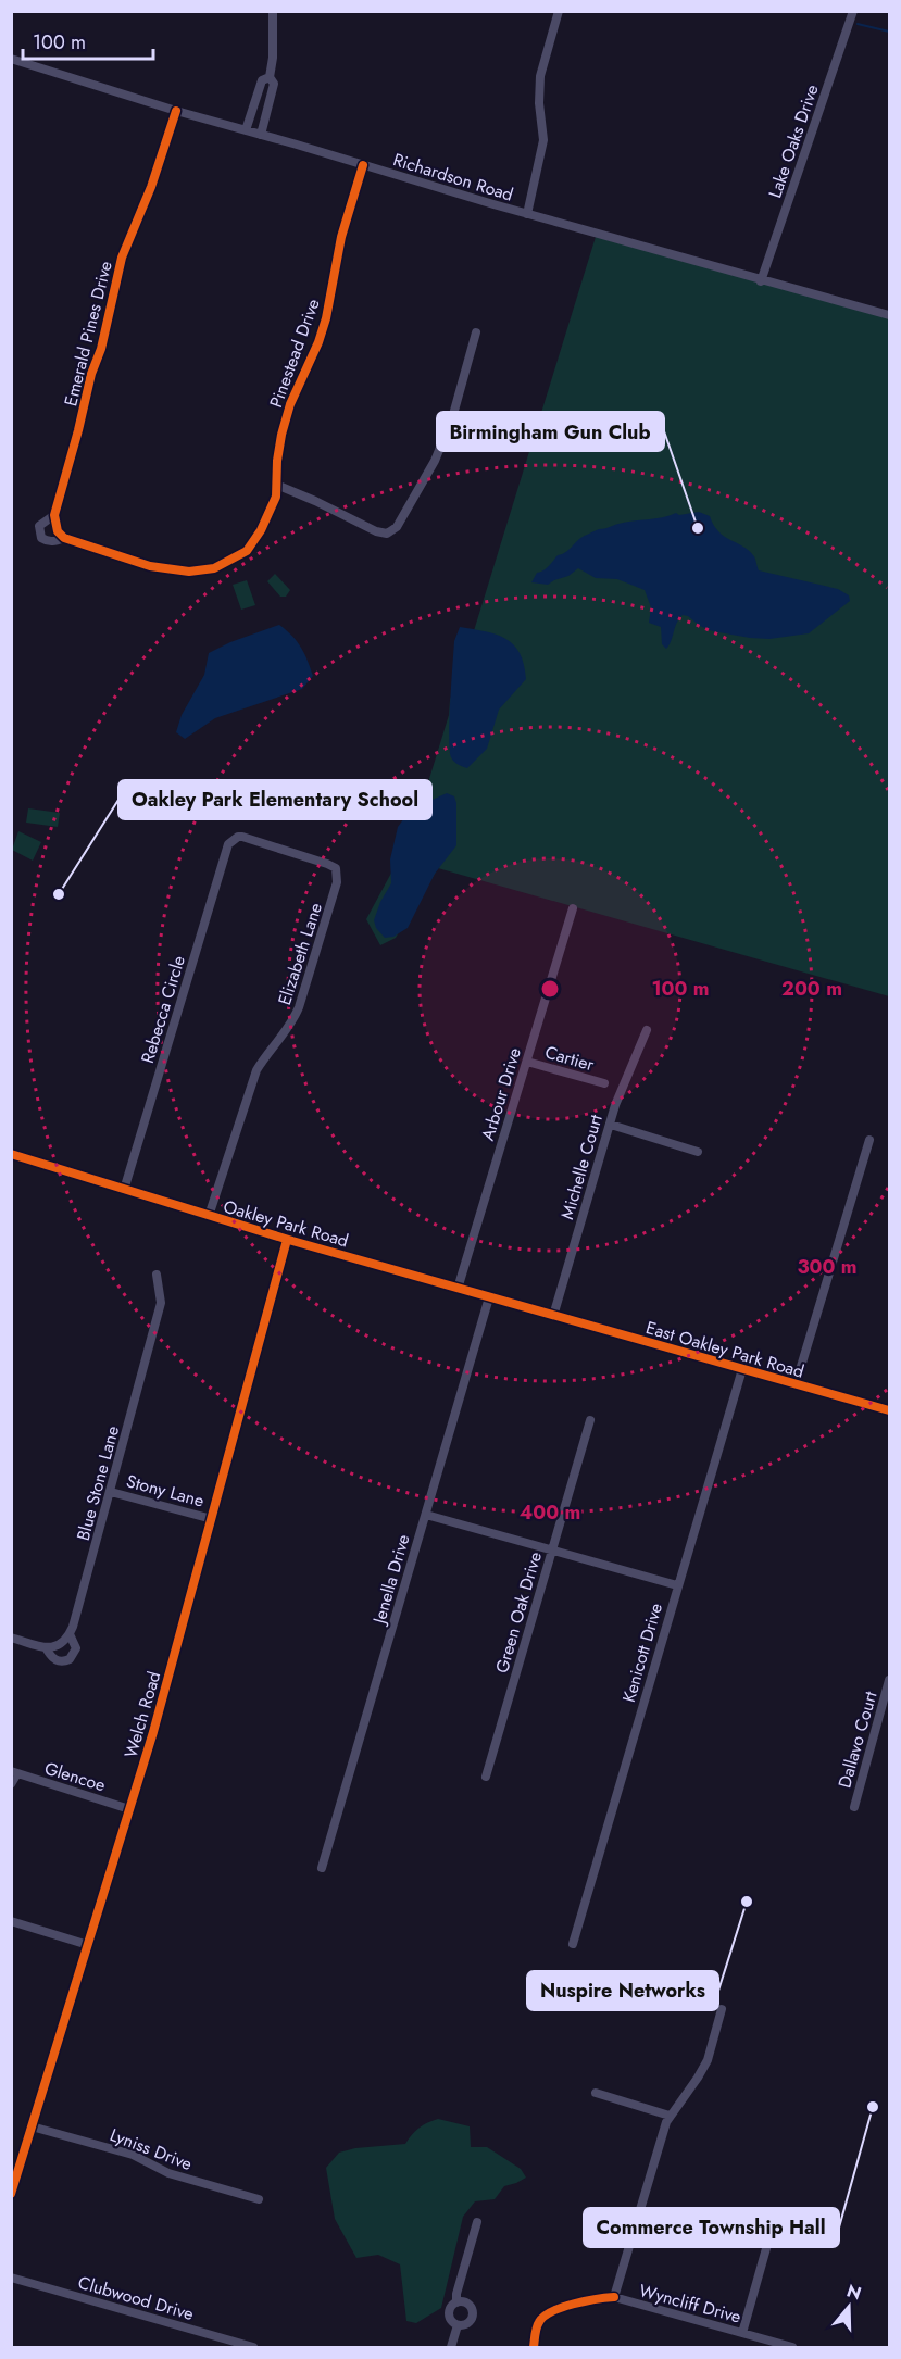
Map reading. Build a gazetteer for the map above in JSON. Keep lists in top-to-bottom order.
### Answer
{
  "streets": {
    "street": [
      "Lake Oaks Drive",
      "Richardson Road",
      "Emerald Pines Drive",
      "Pinestead Drive",
      "Elizabeth Lane",
      "Rebecca Circle",
      "Cartier",
      "Arbour Drive",
      "Michelle Court",
      "Oakley Park Road",
      "East Oakley Park Road",
      "Blue Stone Lane",
      "Stony Lane",
      "Jenella Drive",
      "Green Oak Drive",
      "Kenicott Drive",
      "Welch Road",
      "Dallavo Court",
      "Glencoe",
      "Lyniss Drive",
      "Clubwood Drive",
      "Wyncliff Drive"
    ]
  },
  "crossings": [
    ["Lake Oaks Drive", "Richardson Road"],
    ["Richardson Road", "Emerald Pines Drive"],
    ["Richardson Road", "Pinestead Drive"],
    ["Emerald Pines Drive", "Pinestead Drive"],
    ["Elizabeth Lane", "Rebecca Circle"],
    ["Elizabeth Lane", "Oakley Park Road"],
    ["Rebecca Circle", "Oakley Park Road"],
    ["Cartier", "Arbour Drive"],
    ["Arbour Drive", "Oakley Park Road"],
    ["Michelle Court", "Oakley Park Road"],
    ["Michelle Court", "East Oakley Park Road"],
    ["Oakley Park Road", "East Oakley Park Road"],
    ["Oakley Park Road", "Jenella Drive"],
    ["Oakley Park Road", "Welch Road"],
    ["East Oakley Park Road", "Kenicott Drive"],
    ["Blue Stone Lane", "Stony Lane"],
    ["Stony Lane", "Welch Road"],
    ["Welch Road", "Glencoe"],
    ["Welch Road", "Lyniss Drive"]
  ],
  "places": [
    "Birmingham Gun Club",
    "Oakley Park Elementary School",
    "Nuspire Networks",
    "Commerce Township Hall"
  ],
  "scale_bar": "100 m",
  "north": "top",
  "rings": [
    "100 m",
    "200 m",
    "300 m",
    "400 m"
  ]
}
